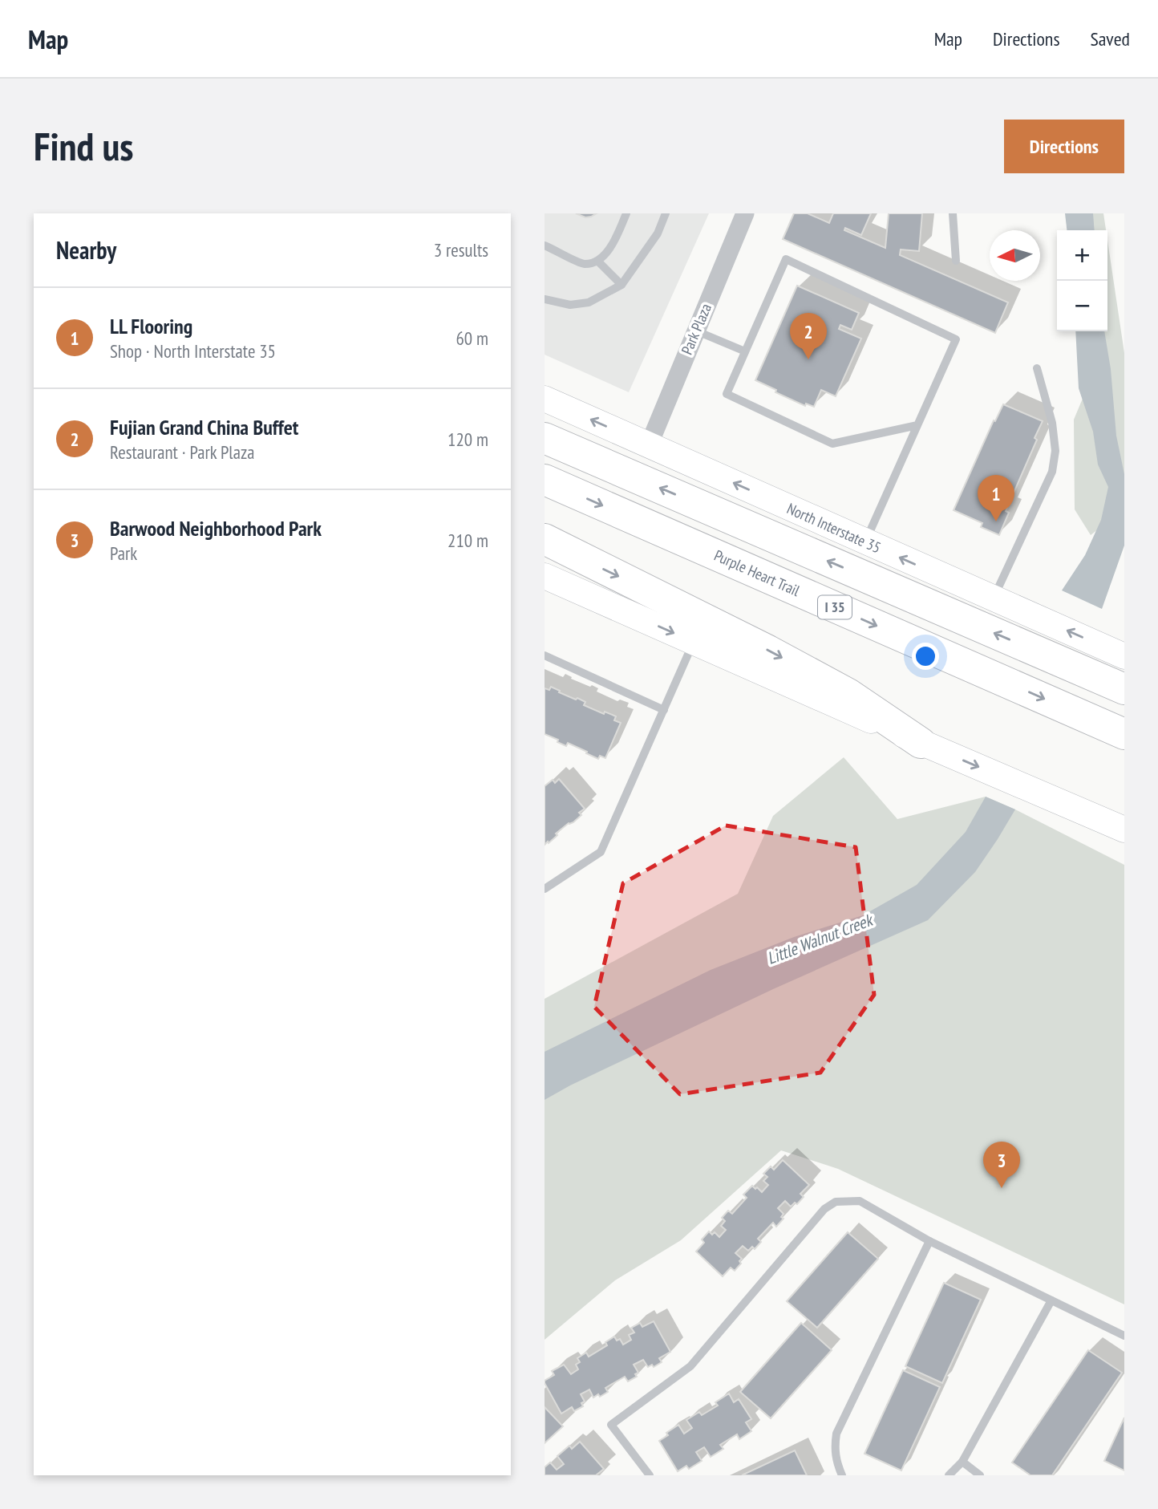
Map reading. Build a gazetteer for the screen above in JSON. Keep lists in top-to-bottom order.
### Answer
{
  "streets": {
    "highway": ["Purple Heart Trail", "I 35"],
    "main road": ["North Interstate 35"],
    "street": ["Park Plaza"]
  },
  "crossings": [
    ["Park Plaza", "North Interstate 35"]
  ],
  "water": ["Little Walnut Creek"],
  "north": "left",
  "page": {
    "header": "Map",
    "nav": ["Map", "Directions", "Saved"],
    "buttons": "Directions",
    "title": "Find us",
    "heading": ["Nearby", "3 results"],
    "map_buttons": ["+", "−"],
    "list": [
      {
        "mark": "1",
        "name": "LL Flooring",
        "note": "Shop · North Interstate 35",
        "value": "60 m"
      },
      {
        "mark": "2",
        "name": "Fujian Grand China Buffet",
        "note": "Restaurant · Park Plaza",
        "value": "120 m"
      },
      {
        "mark": "3",
        "name": "Barwood Neighborhood Park",
        "note": "Park",
        "value": "210 m"
      }
    ],
    "pins": ["2", "1", "3"]
  }
}
